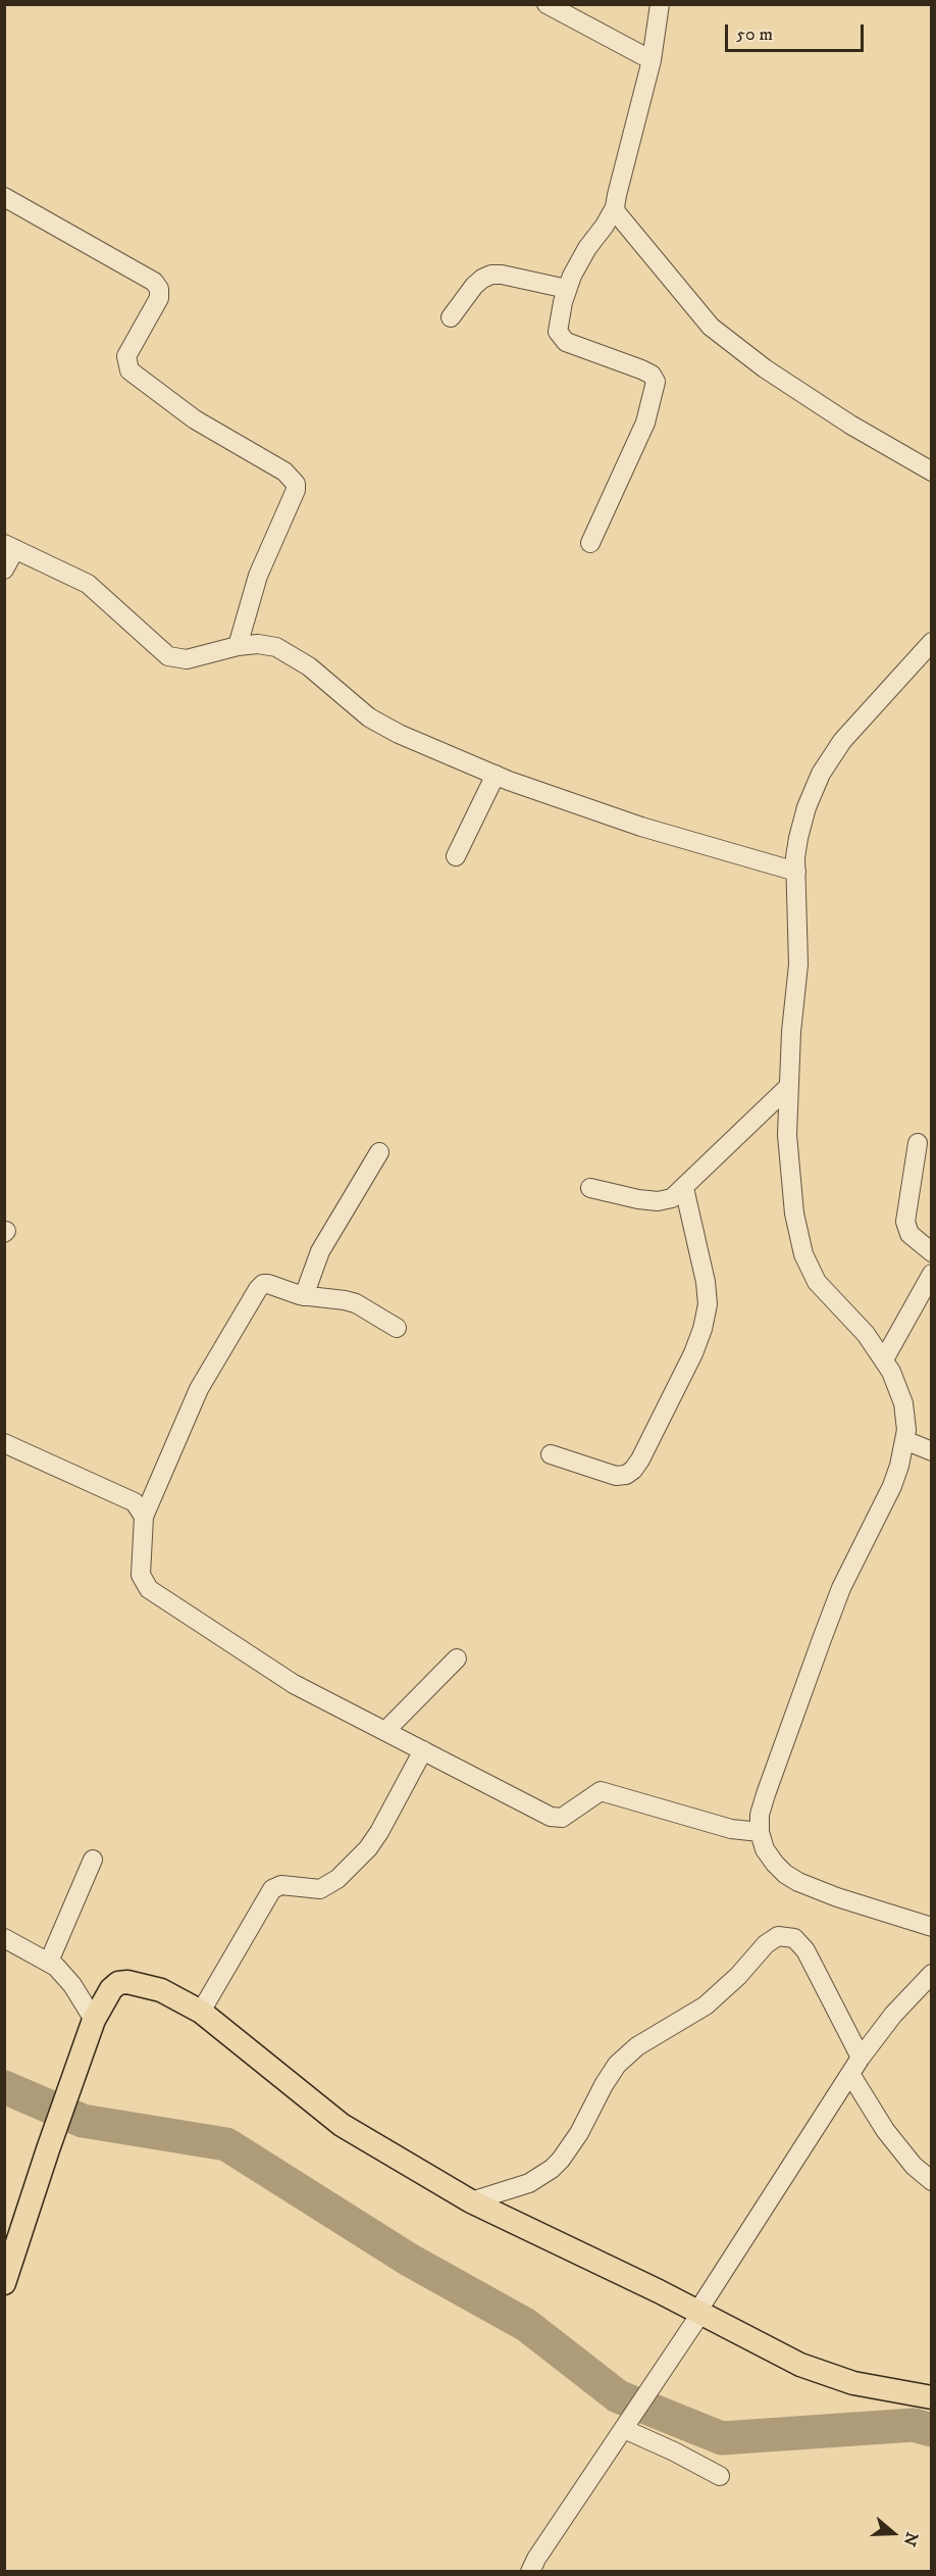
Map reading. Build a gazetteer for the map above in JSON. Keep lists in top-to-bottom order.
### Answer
{
  "scale_bar": "50 m",
  "north": "right"
}
